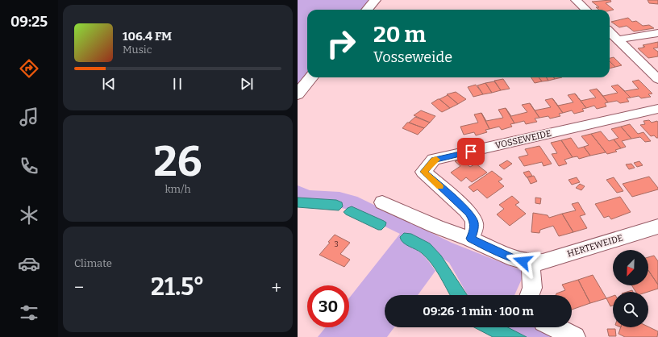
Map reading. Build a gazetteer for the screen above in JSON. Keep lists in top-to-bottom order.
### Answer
{
  "streets": {
    "street": ["VOSSEWEIDE", "HERTEWEIDE"]
  },
  "house_numbers": ["3"],
  "north": "bottom left",
  "page": {
    "tabs": "09:25",
    "turn": ["20 m", "Vosseweide"],
    "song": ["106.4 FM", "Music"],
    "tile": [
      ["26", "km/h"],
      "Climate"
    ],
    "heat": ["−", "21.5°", "+"],
    "limit": "30",
    "trip": "09:26 · 1 min · 100 m"
  }
}
